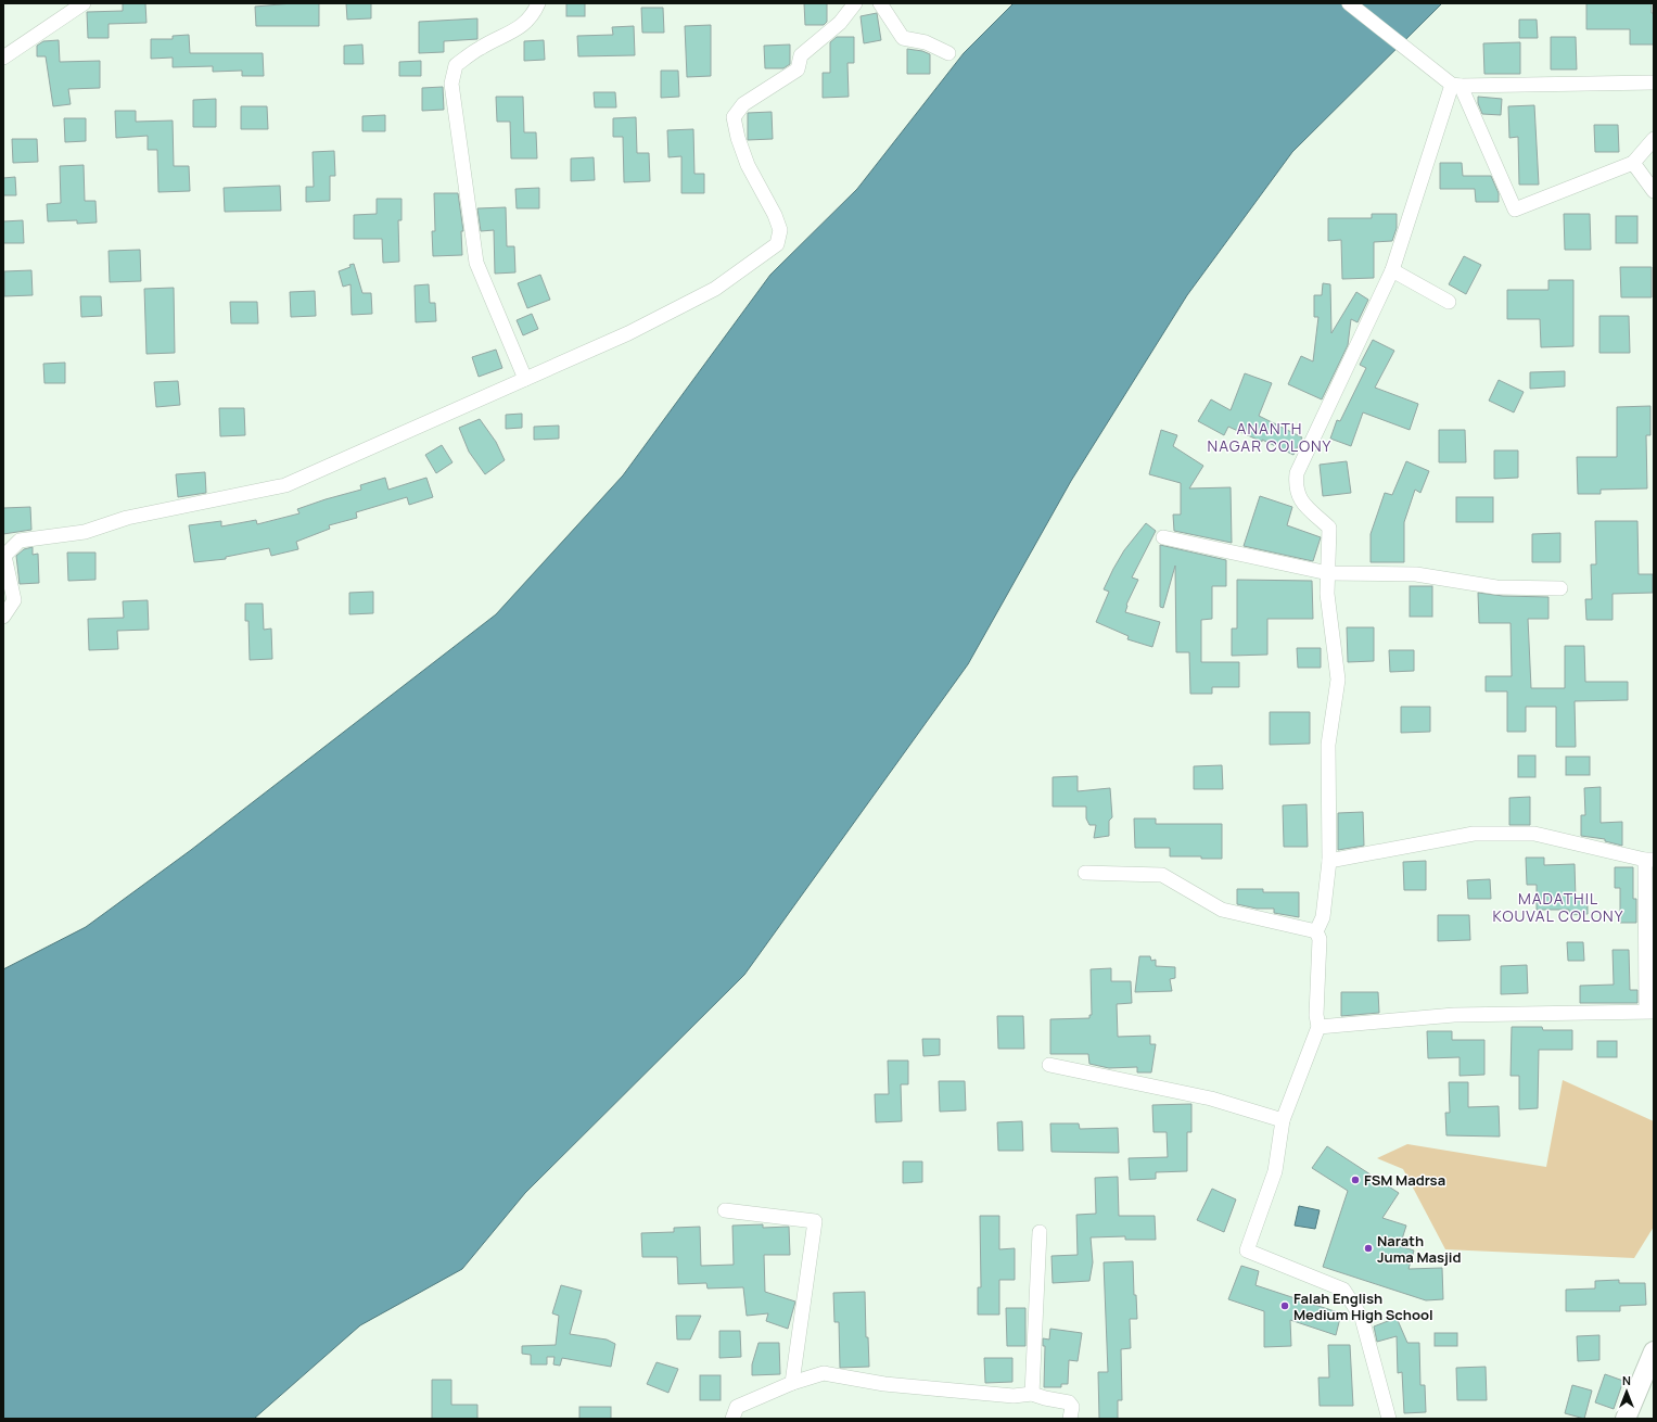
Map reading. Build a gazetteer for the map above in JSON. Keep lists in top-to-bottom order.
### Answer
{
  "districts": ["ANANTH NAGAR COLONY", "MADATHIL KOUVAL COLONY"],
  "places": ["FSM Madrsa", "Narath Juma Masjid", "Falah English Medium High School"],
  "north": "top"
}
